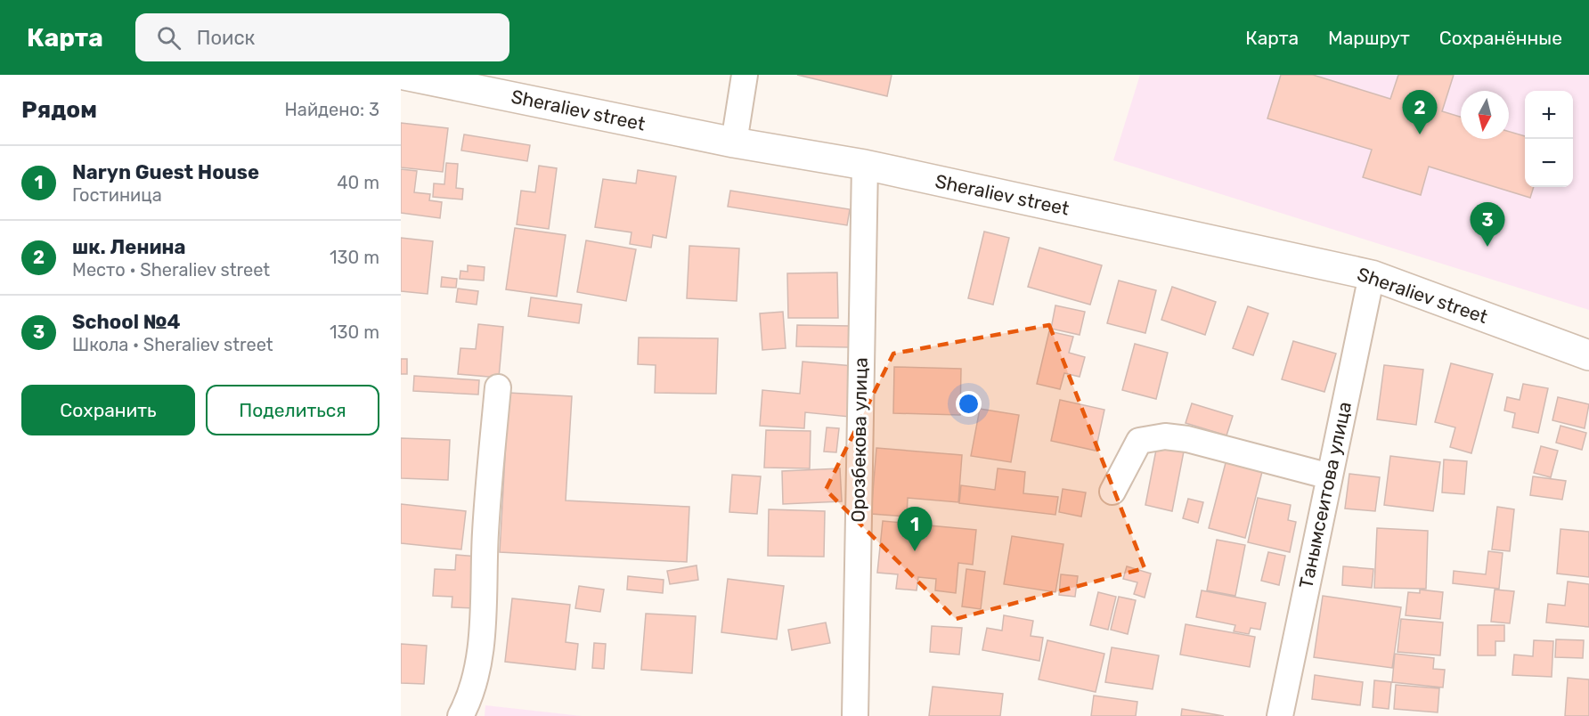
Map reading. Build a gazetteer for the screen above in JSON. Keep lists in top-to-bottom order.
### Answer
{
  "streets": {
    "street": ["Sheraliev street", "Орозбекова улица", "Танымсеитова улица"]
  },
  "crossings": [
    ["Sheraliev street", "Орозбекова улица"],
    ["Sheraliev street", "Танымсеитова улица"]
  ],
  "north": "bottom",
  "page": {
    "header": "Карта",
    "search": "Поиск",
    "nav": ["Карта", "Маршрут", "Сохранённые"],
    "heading": ["Рядом", "Найдено: 3"],
    "pins": ["2", "3", "1"],
    "map_buttons": ["+", "−"],
    "list": [
      {
        "mark": "1",
        "name": "Naryn Guest House",
        "note": "Гостиница",
        "value": "40 m"
      },
      {
        "mark": "2",
        "name": "шк. Ленина",
        "note": "Место · Sheraliev street",
        "value": "130 m"
      },
      {
        "mark": "3",
        "name": "School №4",
        "note": "Школа · Sheraliev street",
        "value": "130 m"
      }
    ],
    "buttons": ["Сохранить", "Поделиться"]
  }
}
